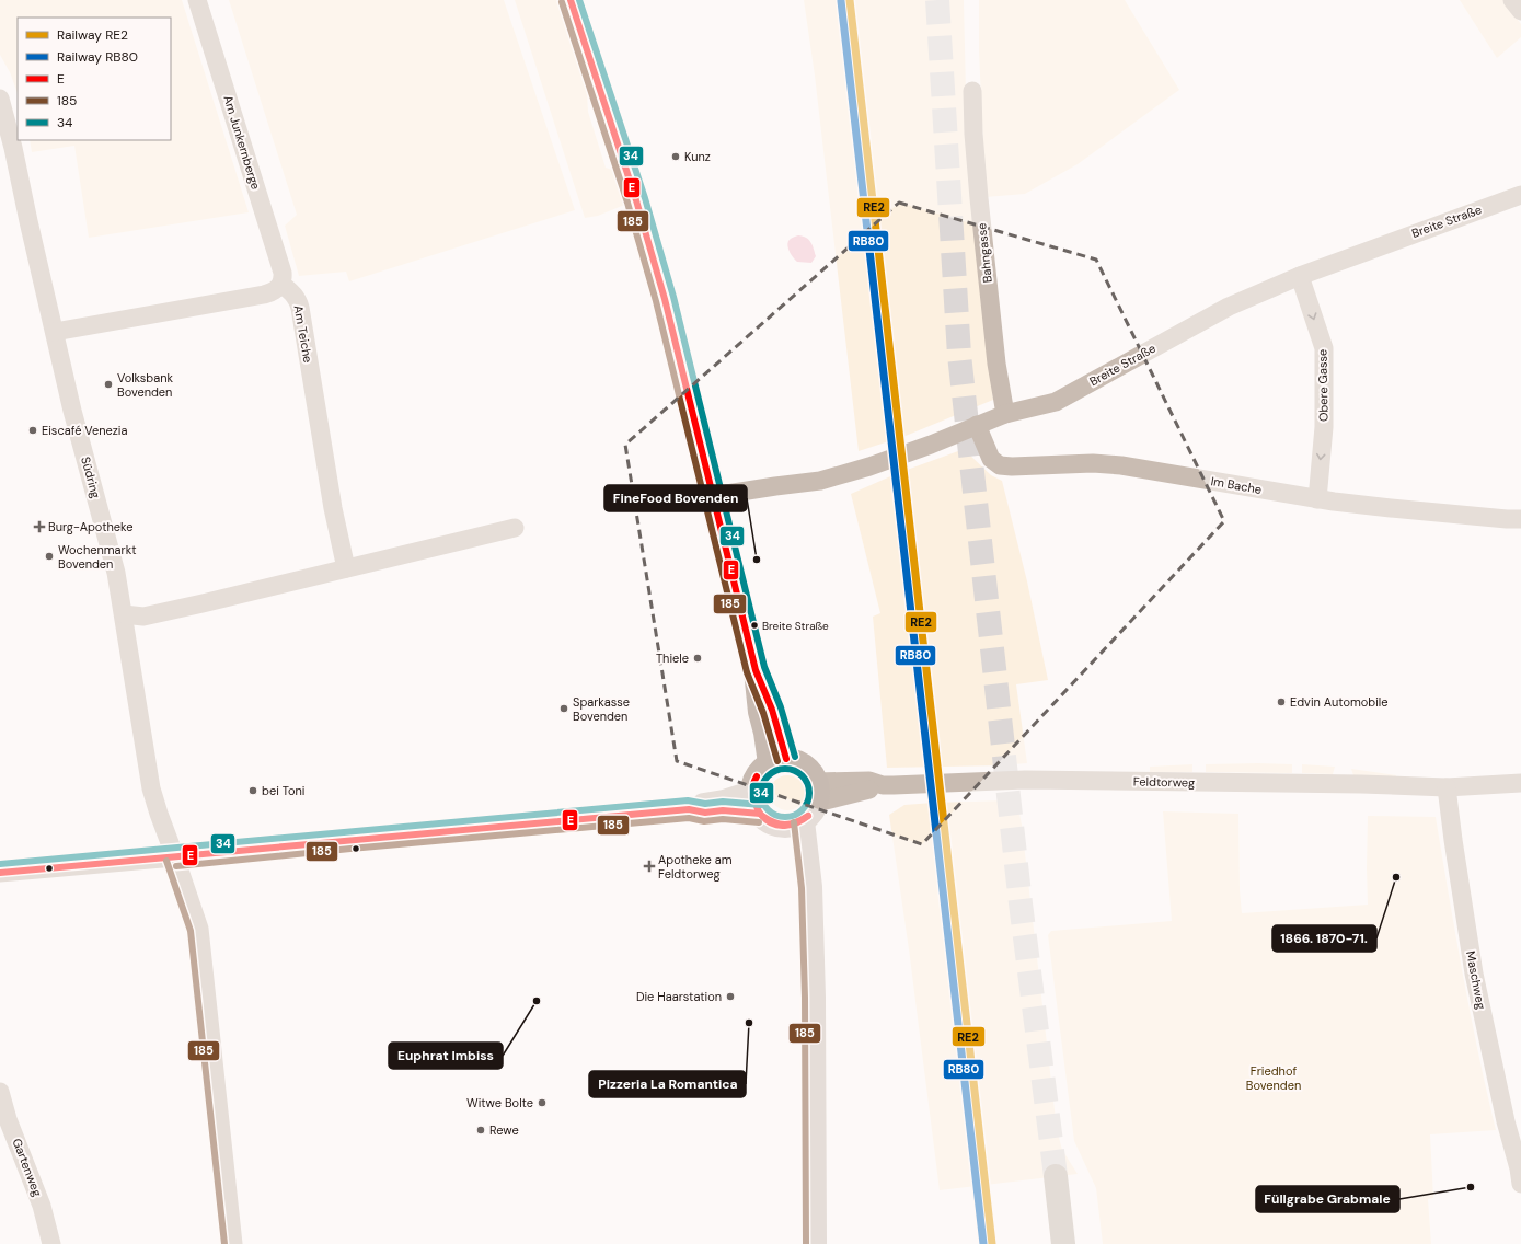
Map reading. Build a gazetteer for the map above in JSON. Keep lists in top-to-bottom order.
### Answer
{
  "streets": {
    "street": [
      "Am Junkernberge",
      "Breite Straße",
      "Bahngasse",
      "Am Teiche",
      "Obere Gasse",
      "Südring",
      "Im Bache",
      "Feldtorweg",
      "Maschweg",
      "Gartenweg"
    ]
  },
  "crossings": [
    ["Am Junkernberge", "Am Teiche"],
    ["Breite Straße", "Bahngasse"],
    ["Breite Straße", "Obere Gasse"],
    ["Breite Straße", "Im Bache"],
    ["Obere Gasse", "Im Bache"],
    ["Feldtorweg", "Maschweg"]
  ],
  "one_way": ["Obere Gasse"],
  "parks": ["Friedhof Bovenden"],
  "places": {
    "other": [
      "Kunz",
      "Volksbank Bovenden",
      "Eiscafé Venezia",
      "Wochenmarkt Bovenden",
      "FineFood Bovenden",
      "Breite Straße",
      "Thiele",
      "Edvin Automobile",
      "Sparkasse Bovenden",
      "bei Toni",
      "1866. 1870-71.",
      "Die Haarstation",
      "Euphrat Imbiss",
      "Pizzeria La Romantica",
      "Witwe Bolte",
      "Rewe",
      "Füllgrabe Grabmale"
    ],
    "health": ["Burg-Apotheke", "Apotheke am Feldtorweg"]
  },
  "lines": [
    "rail line RE2",
    "transit line E",
    "transit line 34",
    "rail line RB80",
    "transit line 185"
  ],
  "legend": [
    "Railway RE2",
    "Railway RB80",
    "E",
    "185",
    "34"
  ]
}
